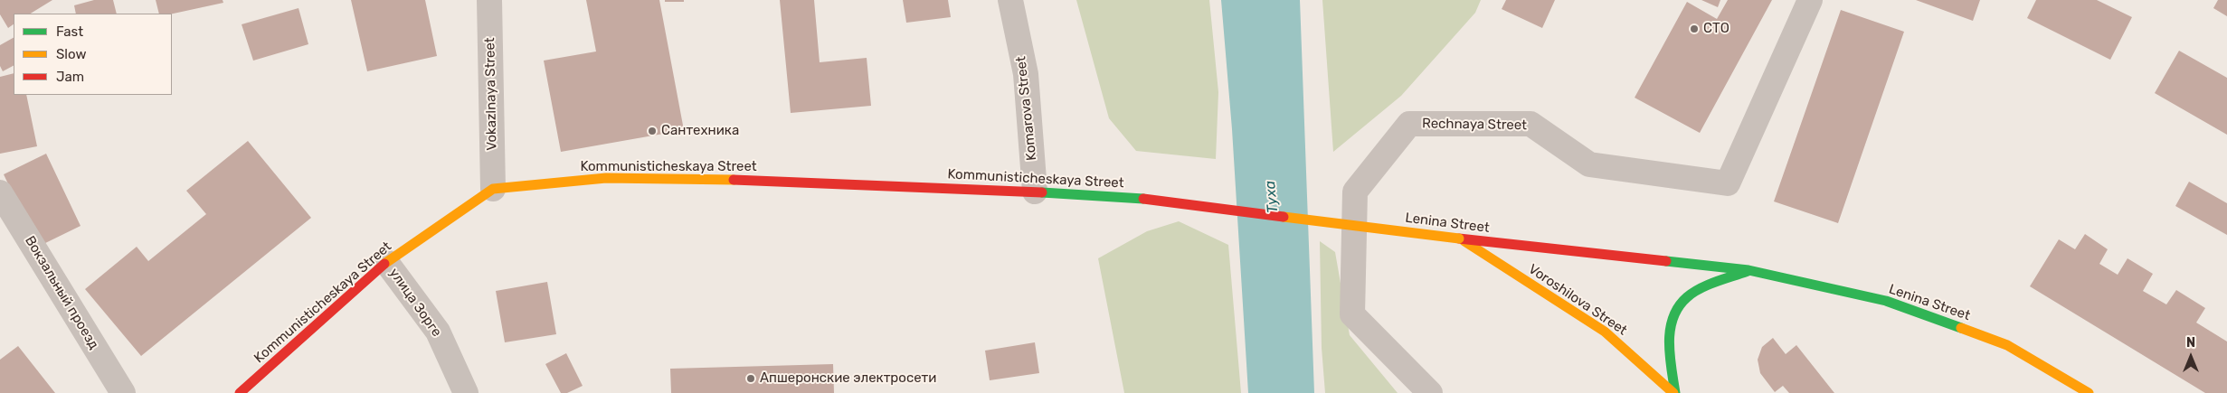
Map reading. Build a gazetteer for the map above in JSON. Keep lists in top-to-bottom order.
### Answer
{
  "streets": {
    "main road": ["Kommunisticheskaya Street", "Lenina Street", "Voroshilova Street"],
    "street": [
      "Vokazlnaya Street",
      "Komarova Street",
      "Rechnaya Street",
      "Вокзальный проезд",
      "улица Зорге"
    ]
  },
  "crossings": [
    ["Vokazlnaya Street", "Kommunisticheskaya Street"],
    ["Komarova Street", "Kommunisticheskaya Street"],
    ["Kommunisticheskaya Street", "Lenina Street"],
    ["Kommunisticheskaya Street", "улица Зорге"],
    ["Lenina Street", "Voroshilova Street"]
  ],
  "water": ["Туха"],
  "places": ["СТО", "Сантехника", "Апшеронские электросети"],
  "legend": ["Fast", "Slow", "Jam"],
  "north": "top"
}
